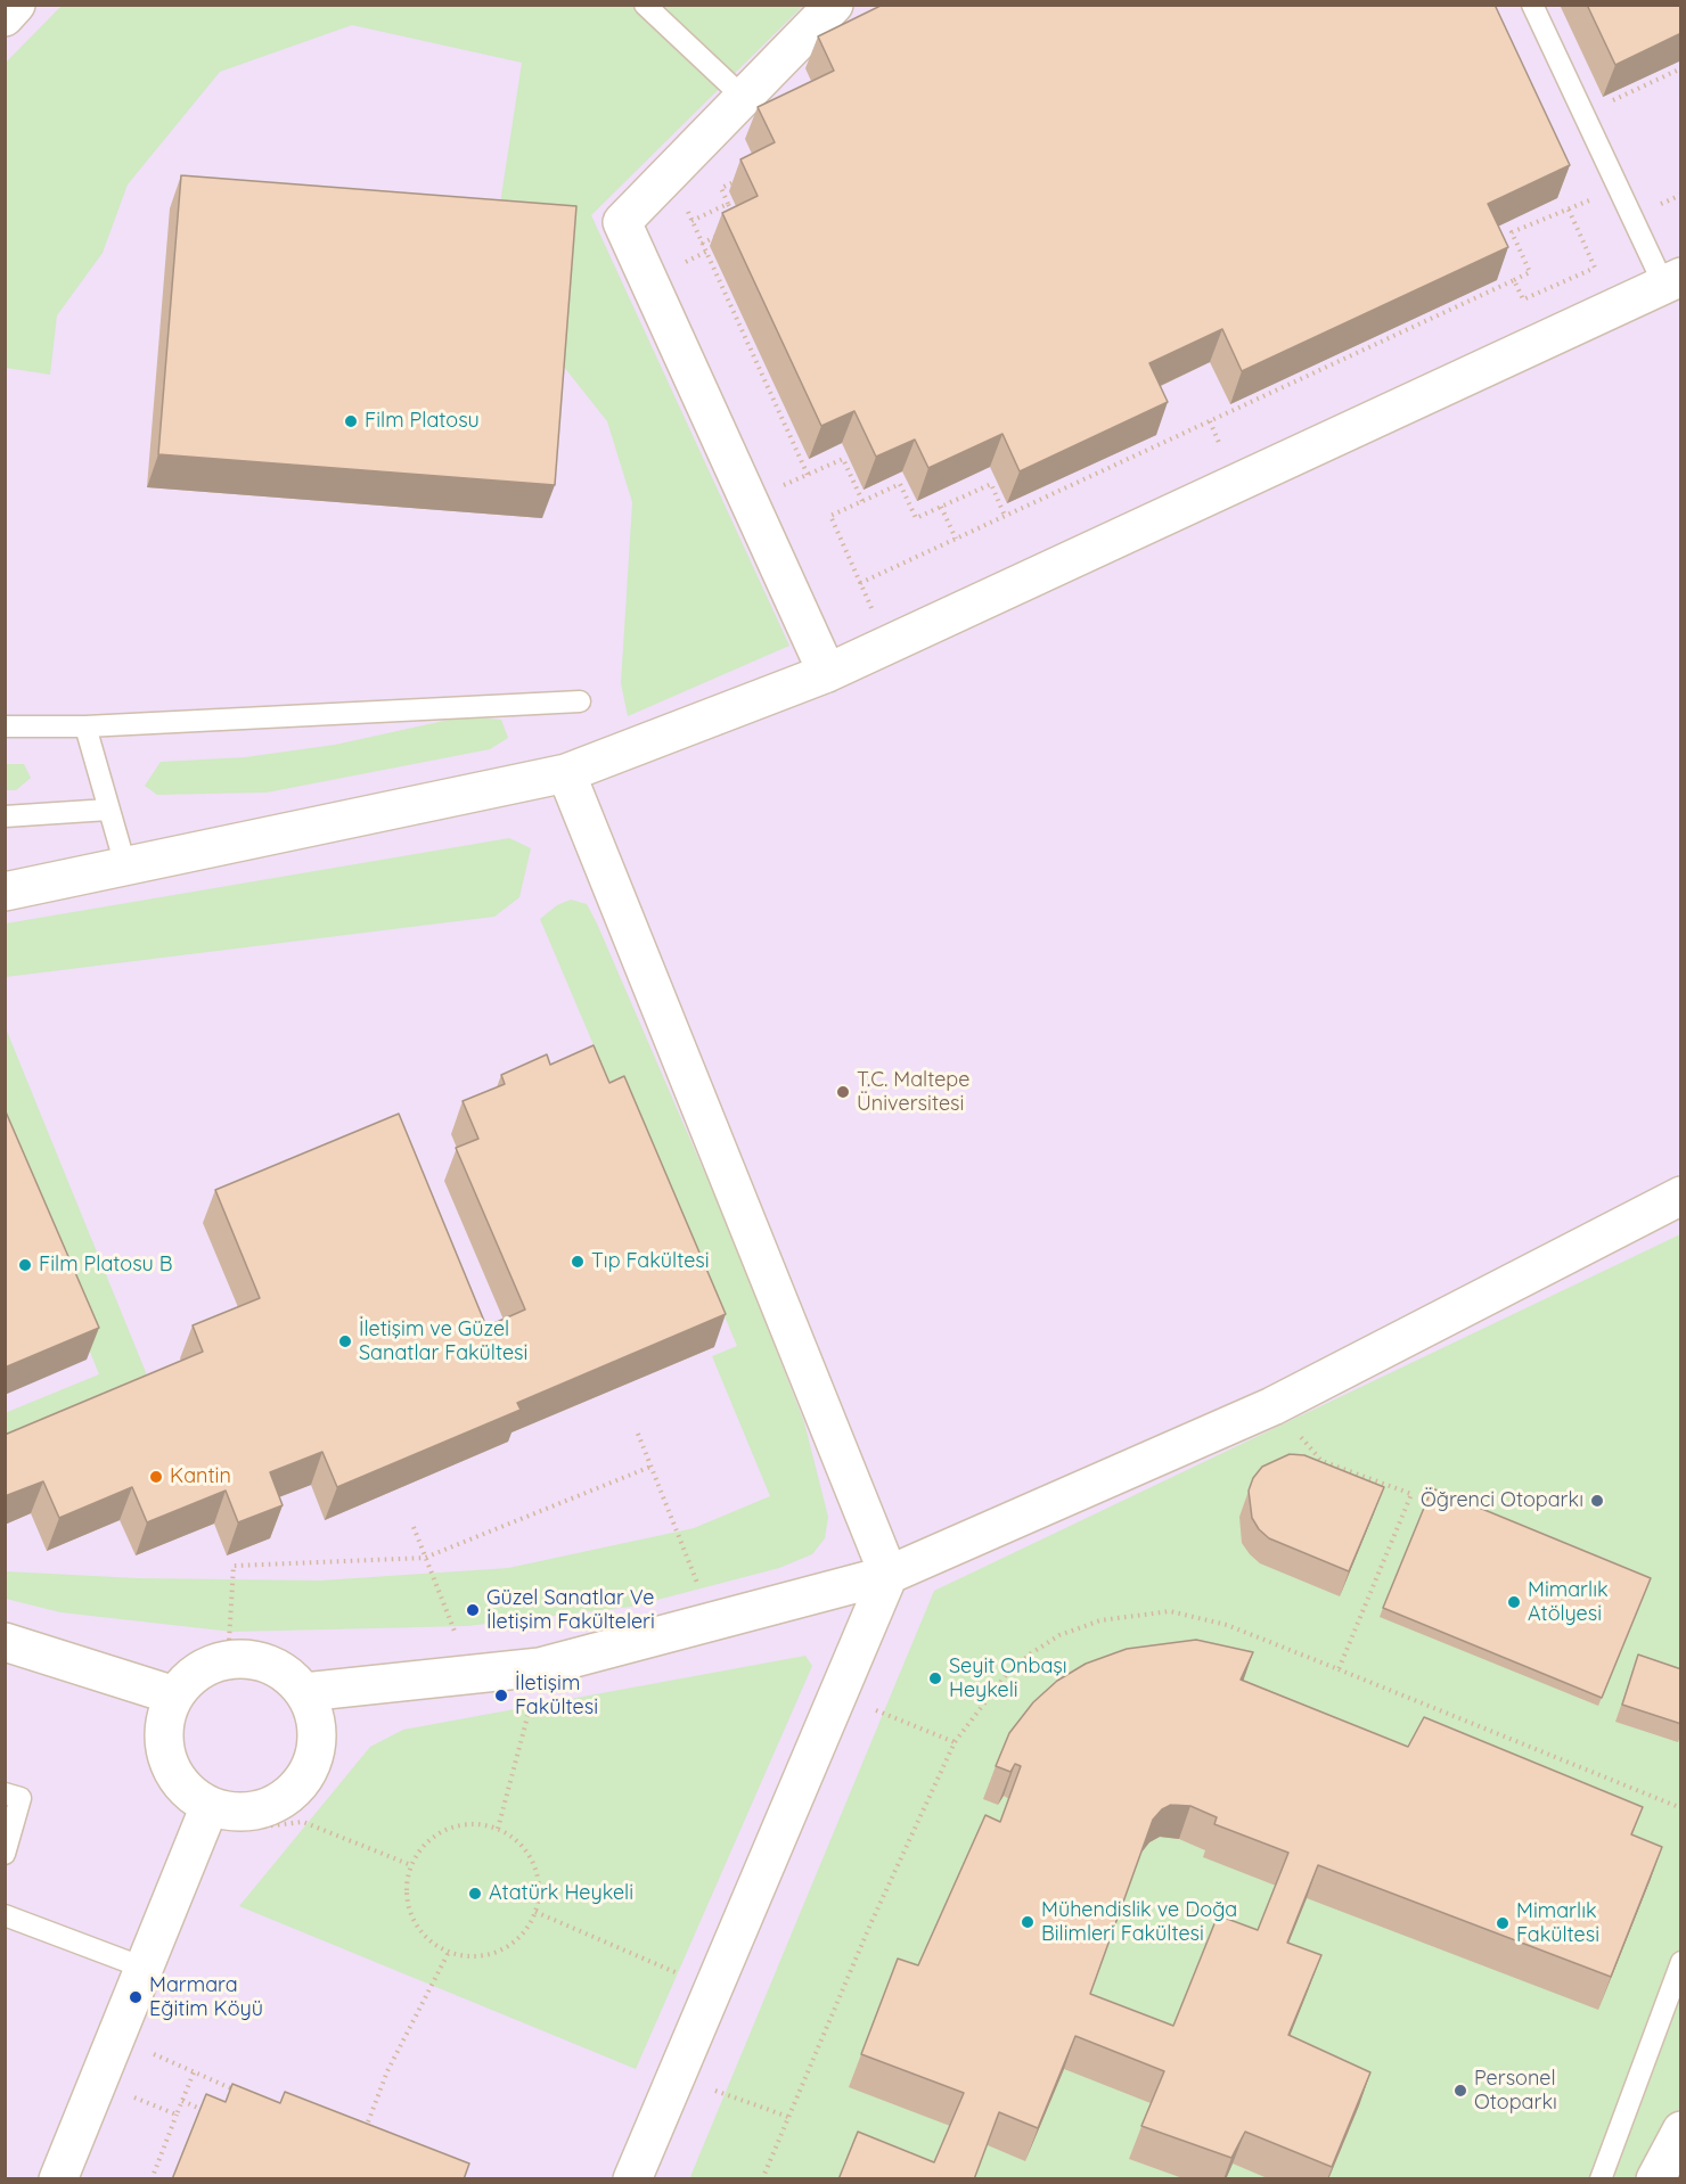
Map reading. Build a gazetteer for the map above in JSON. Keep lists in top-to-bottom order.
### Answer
{
  "places": [
    "Film Platosu",
    "T.C. Maltepe Üniversitesi",
    "Tıp Fakültesi",
    "Film Platosu B",
    "İletişim ve Güzel Sanatlar Fakültesi",
    "Kantin",
    "Öğrenci Otoparkı",
    "Mimarlık Atölyesi",
    "Güzel Sanatlar Ve İletişim Fakülteleri",
    "Seyit Onbaşı Heykeli",
    "İletişim Fakültesi",
    "Atatürk Heykeli",
    "Mühendislik ve Doğa Bilimleri Fakültesi",
    "Mimarlık Fakültesi",
    "Marmara Eğitim Köyü",
    "Personel Otoparkı"
  ]
}
